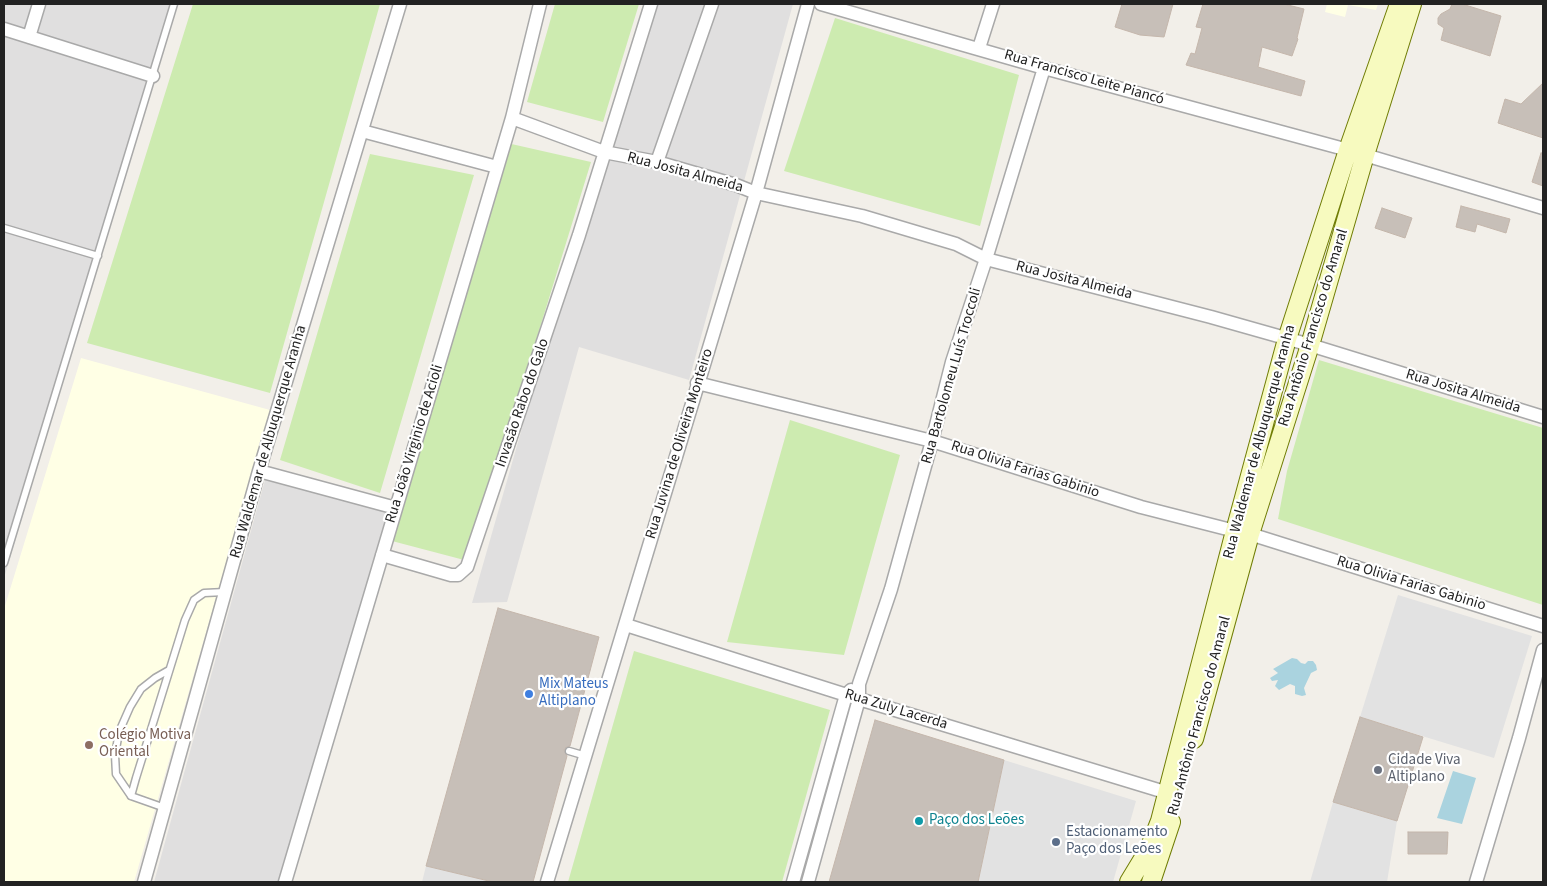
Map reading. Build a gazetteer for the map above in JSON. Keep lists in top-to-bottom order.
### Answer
{
  "streets": {
    "street": [
      "Rua Francisco Leite Piancó",
      "Rua Josita Almeida",
      "Rua Antônio Francisco do Amaral",
      "Rua Bartolomeu Luís Troccoli",
      "Invasão Rabo do Galo",
      "Rua Waldemar de Albuquerque Aranha",
      "Rua João Virginio de Acioli",
      "Rua Juvina de Oliveira Monteiro",
      "Rua Olivia Farias Gabinio",
      "Rua Zuly Lacerda"
    ]
  },
  "crossings": [
    ["Rua Francisco Leite Piancó", "Rua Bartolomeu Luís Troccoli"],
    ["Rua Francisco Leite Piancó", "Rua Waldemar de Albuquerque Aranha"],
    ["Rua Josita Almeida", "Rua Antônio Francisco do Amaral"],
    ["Rua Josita Almeida", "Rua Bartolomeu Luís Troccoli"],
    ["Rua Josita Almeida", "Invasão Rabo do Galo"],
    ["Rua Josita Almeida", "Rua Waldemar de Albuquerque Aranha"],
    ["Rua Josita Almeida", "Rua João Virginio de Acioli"],
    ["Rua Josita Almeida", "Rua Juvina de Oliveira Monteiro"],
    ["Rua Antônio Francisco do Amaral", "Rua Waldemar de Albuquerque Aranha"],
    ["Rua Antônio Francisco do Amaral", "Rua Olivia Farias Gabinio"],
    ["Rua Bartolomeu Luís Troccoli", "Rua Olivia Farias Gabinio"],
    ["Rua Bartolomeu Luís Troccoli", "Rua Zuly Lacerda"],
    ["Invasão Rabo do Galo", "Rua João Virginio de Acioli"],
    ["Rua Waldemar de Albuquerque Aranha", "Rua Olivia Farias Gabinio"],
    ["Rua Waldemar de Albuquerque Aranha", "Rua Zuly Lacerda"],
    ["Rua Juvina de Oliveira Monteiro", "Rua Olivia Farias Gabinio"],
    ["Rua Juvina de Oliveira Monteiro", "Rua Zuly Lacerda"]
  ],
  "places": [
    "Mix Mateus Altiplano",
    "Colégio Motiva Oriental",
    "Cidade Viva Altiplano",
    "Paço dos Leões",
    "Estacionamento Paço dos Leões"
  ]
}
